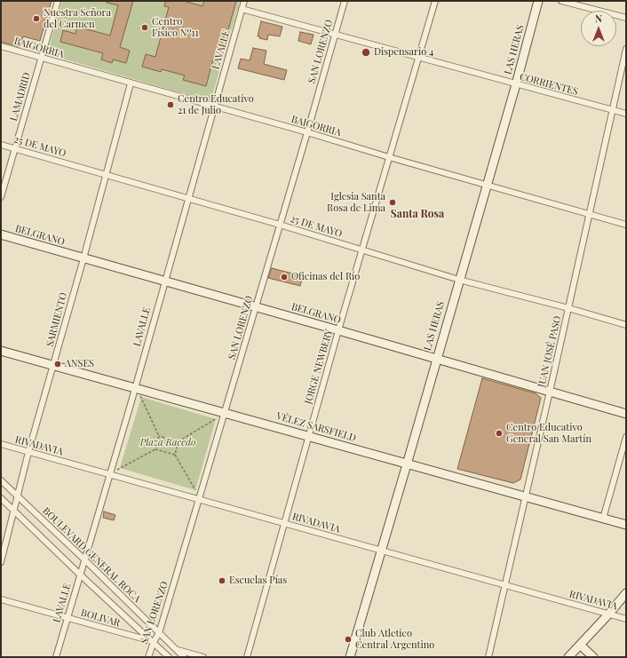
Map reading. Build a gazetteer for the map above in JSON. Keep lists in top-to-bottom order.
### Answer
{
  "streets": {
    "main road": ["LAS HERAS", "BELGRANO", "VÉLEZ SARSFIELD"],
    "street": [
      "BAIGORRIA",
      "LAVALLE",
      "SAN LORENZO",
      "CORRIENTES",
      "LAMADRID",
      "25 DE MAYO",
      "SARMIENTO",
      "JUAN JOSÉ PASO",
      "JORGE NEWBERY",
      "RIVADAVIA",
      "BOULEVARD GENERAL ROCA",
      "BOLIVAR"
    ]
  },
  "crossings": [
    ["BAIGORRIA", "LAVALLE"],
    ["BAIGORRIA", "LAS HERAS"],
    ["BAIGORRIA", "SAN LORENZO"],
    ["BAIGORRIA", "LAMADRID"],
    ["BAIGORRIA", "SARMIENTO"],
    ["BAIGORRIA", "JUAN JOSÉ PASO"],
    ["BAIGORRIA", "JORGE NEWBERY"],
    ["LAVALLE", "CORRIENTES"],
    ["LAVALLE", "25 DE MAYO"],
    ["LAVALLE", "BELGRANO"],
    ["LAVALLE", "VÉLEZ SARSFIELD"],
    ["LAVALLE", "RIVADAVIA"],
    ["LAVALLE", "BOULEVARD GENERAL ROCA"],
    ["LAVALLE", "BOLIVAR"],
    ["LAS HERAS", "CORRIENTES"],
    ["LAS HERAS", "25 DE MAYO"],
    ["LAS HERAS", "BELGRANO"],
    ["LAS HERAS", "VÉLEZ SARSFIELD"],
    ["LAS HERAS", "RIVADAVIA"],
    ["SAN LORENZO", "CORRIENTES"],
    ["SAN LORENZO", "25 DE MAYO"],
    ["SAN LORENZO", "BELGRANO"],
    ["SAN LORENZO", "VÉLEZ SARSFIELD"],
    ["SAN LORENZO", "RIVADAVIA"],
    ["SAN LORENZO", "BOULEVARD GENERAL ROCA"],
    ["SAN LORENZO", "BOLIVAR"],
    ["CORRIENTES", "JUAN JOSÉ PASO"],
    ["CORRIENTES", "JORGE NEWBERY"],
    ["LAMADRID", "25 DE MAYO"],
    ["25 DE MAYO", "SARMIENTO"],
    ["25 DE MAYO", "JUAN JOSÉ PASO"],
    ["25 DE MAYO", "JORGE NEWBERY"],
    ["BELGRANO", "SARMIENTO"],
    ["BELGRANO", "JUAN JOSÉ PASO"],
    ["BELGRANO", "JORGE NEWBERY"],
    ["SARMIENTO", "VÉLEZ SARSFIELD"],
    ["SARMIENTO", "RIVADAVIA"],
    ["SARMIENTO", "BOULEVARD GENERAL ROCA"],
    ["JUAN JOSÉ PASO", "VÉLEZ SARSFIELD"],
    ["JUAN JOSÉ PASO", "RIVADAVIA"],
    ["JORGE NEWBERY", "VÉLEZ SARSFIELD"],
    ["JORGE NEWBERY", "RIVADAVIA"]
  ],
  "districts": ["Santa Rosa"],
  "parks": ["Plaza Racedo"],
  "places": [
    "Nuestra Señora del Carmen",
    "Centro Físico Nº11",
    "Dispensario 4",
    "Centro Educativo 21 de Julio",
    "Iglesia Santa Rosa de Lima",
    "Oficinas del Río",
    "ANSES",
    "Centro Educativo General San Martín",
    "Escuelas Pías",
    "Club Atletico Central Argentino"
  ],
  "north": "top"
}
